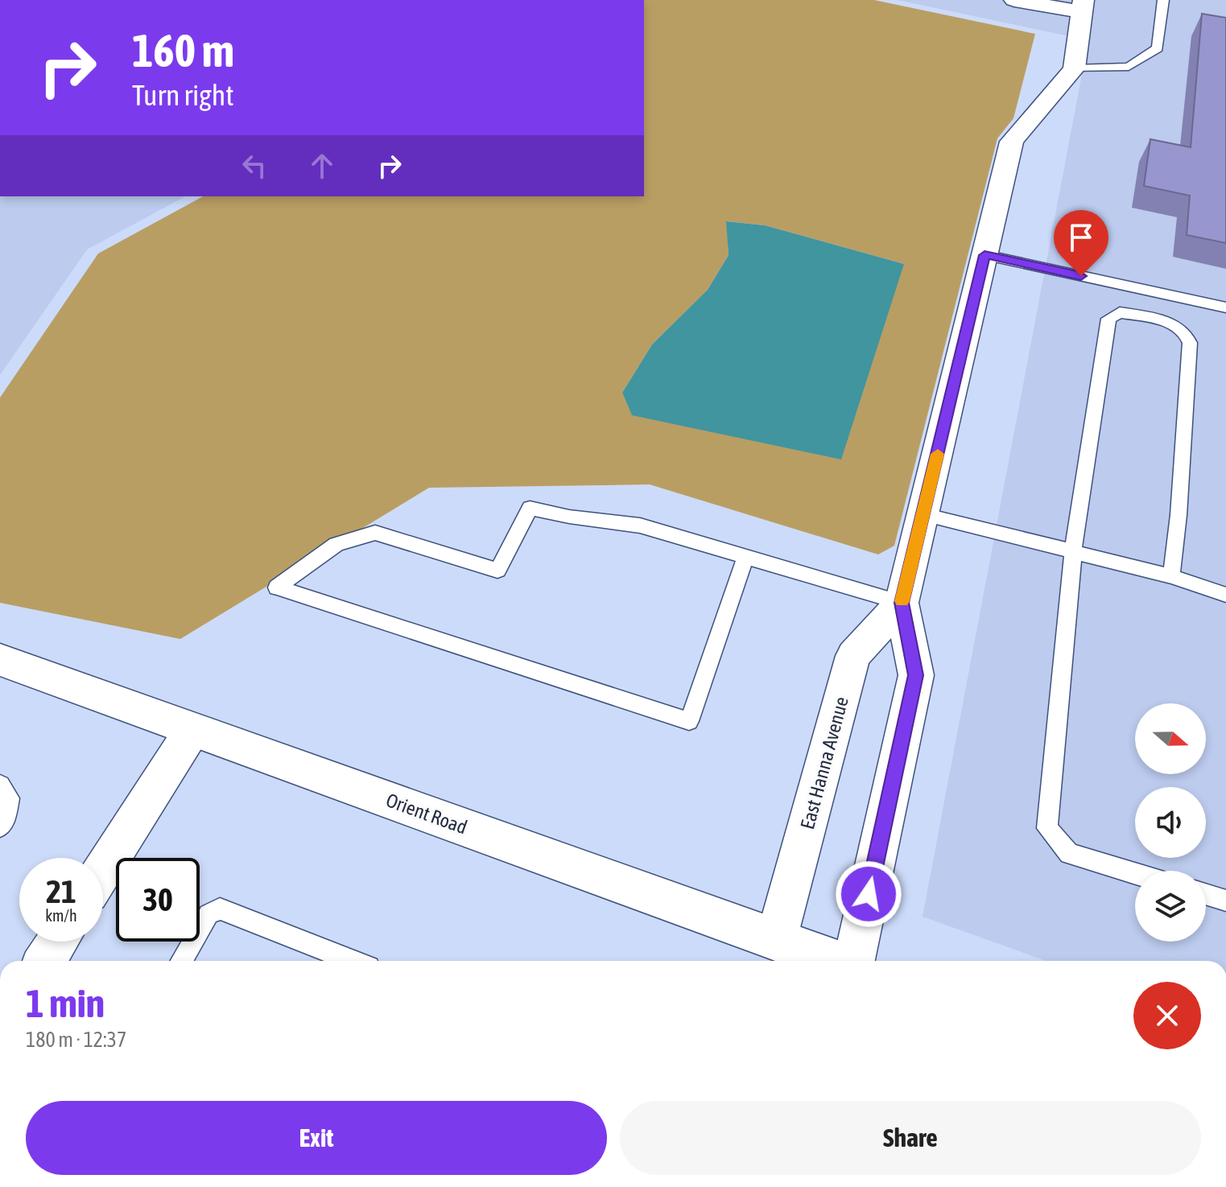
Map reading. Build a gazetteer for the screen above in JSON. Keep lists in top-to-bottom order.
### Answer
{
  "streets": {
    "street": ["East Hanna Avenue", "Orient Road"]
  },
  "crossings": [
    ["East Hanna Avenue", "Orient Road"]
  ],
  "north": "right",
  "page": {
    "turn": ["160 m", "Turn right"],
    "speed": "21 km/h",
    "limit": "30",
    "heading": ["1 min", "180 m · 12:37"],
    "buttons": ["Exit", "Share"]
  }
}
